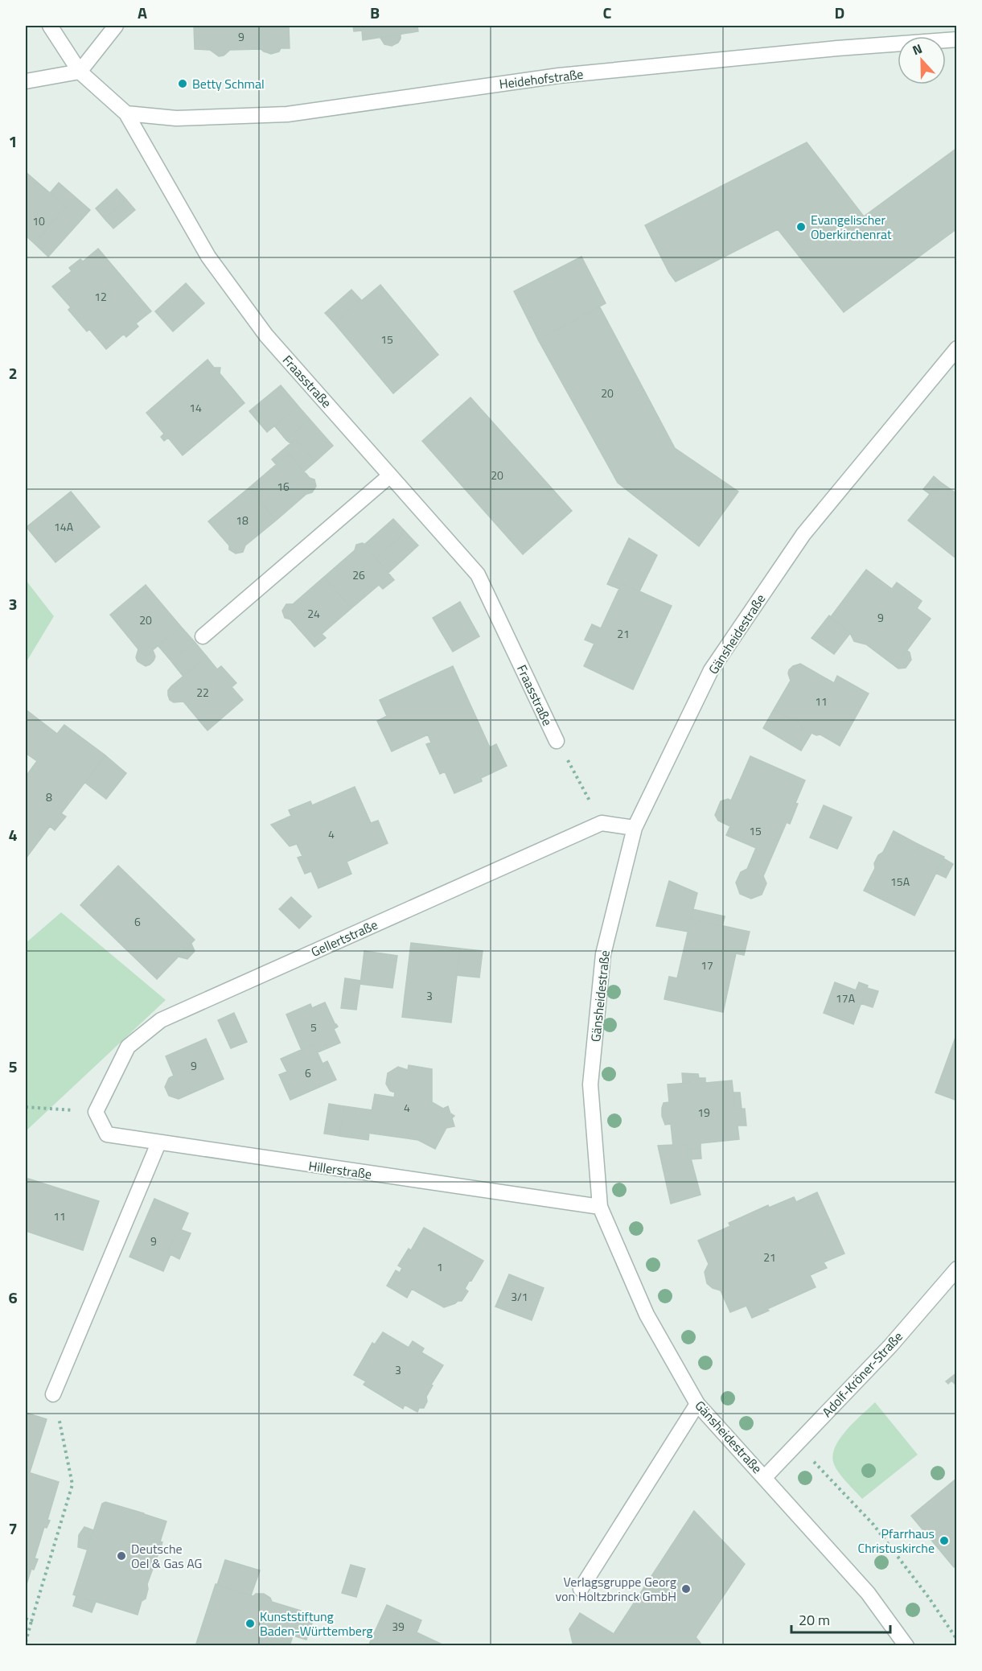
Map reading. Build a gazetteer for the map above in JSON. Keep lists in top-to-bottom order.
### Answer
{
  "streets": {
    "street": [
      "Heidehofstraße",
      "Fraasstraße",
      "Gänsheidestraße",
      "Gellertstraße",
      "Hillerstraße",
      "Adolf-Kröner-Straße"
    ]
  },
  "crossings": [
    ["Heidehofstraße", "Fraasstraße"],
    ["Gänsheidestraße", "Hillerstraße"],
    ["Gänsheidestraße", "Adolf-Kröner-Straße"],
    ["Gellertstraße", "Hillerstraße"]
  ],
  "places": [
    "Betty Schmal",
    "Evangelischer Oberkirchenrat",
    "Pfarrhaus Christuskirche",
    "Deutsche Oel & Gas AG",
    "Verlagsgruppe Georg von Holtzbrinck GmbH",
    "Kunststiftung Baden-Württemberg"
  ],
  "house_numbers": [
    "9",
    "10",
    "12",
    "15",
    "20",
    "14",
    "20",
    "16",
    "18",
    "14A",
    "26",
    "24",
    "9",
    "20",
    "21",
    "22",
    "11",
    "8",
    "15",
    "4",
    "15A",
    "6",
    "17",
    "3",
    "17A",
    "5",
    "9",
    "6",
    "4",
    "19",
    "11",
    "9",
    "21",
    "1",
    "3/1",
    "3",
    "39"
  ],
  "scale_bar": "20 m",
  "north": "top",
  "grid": {
    "columns": [
      "A",
      "B",
      "C",
      "D"
    ],
    "rows": [
      "1",
      "2",
      "3",
      "4",
      "5",
      "6",
      "7"
    ]
  }
}
